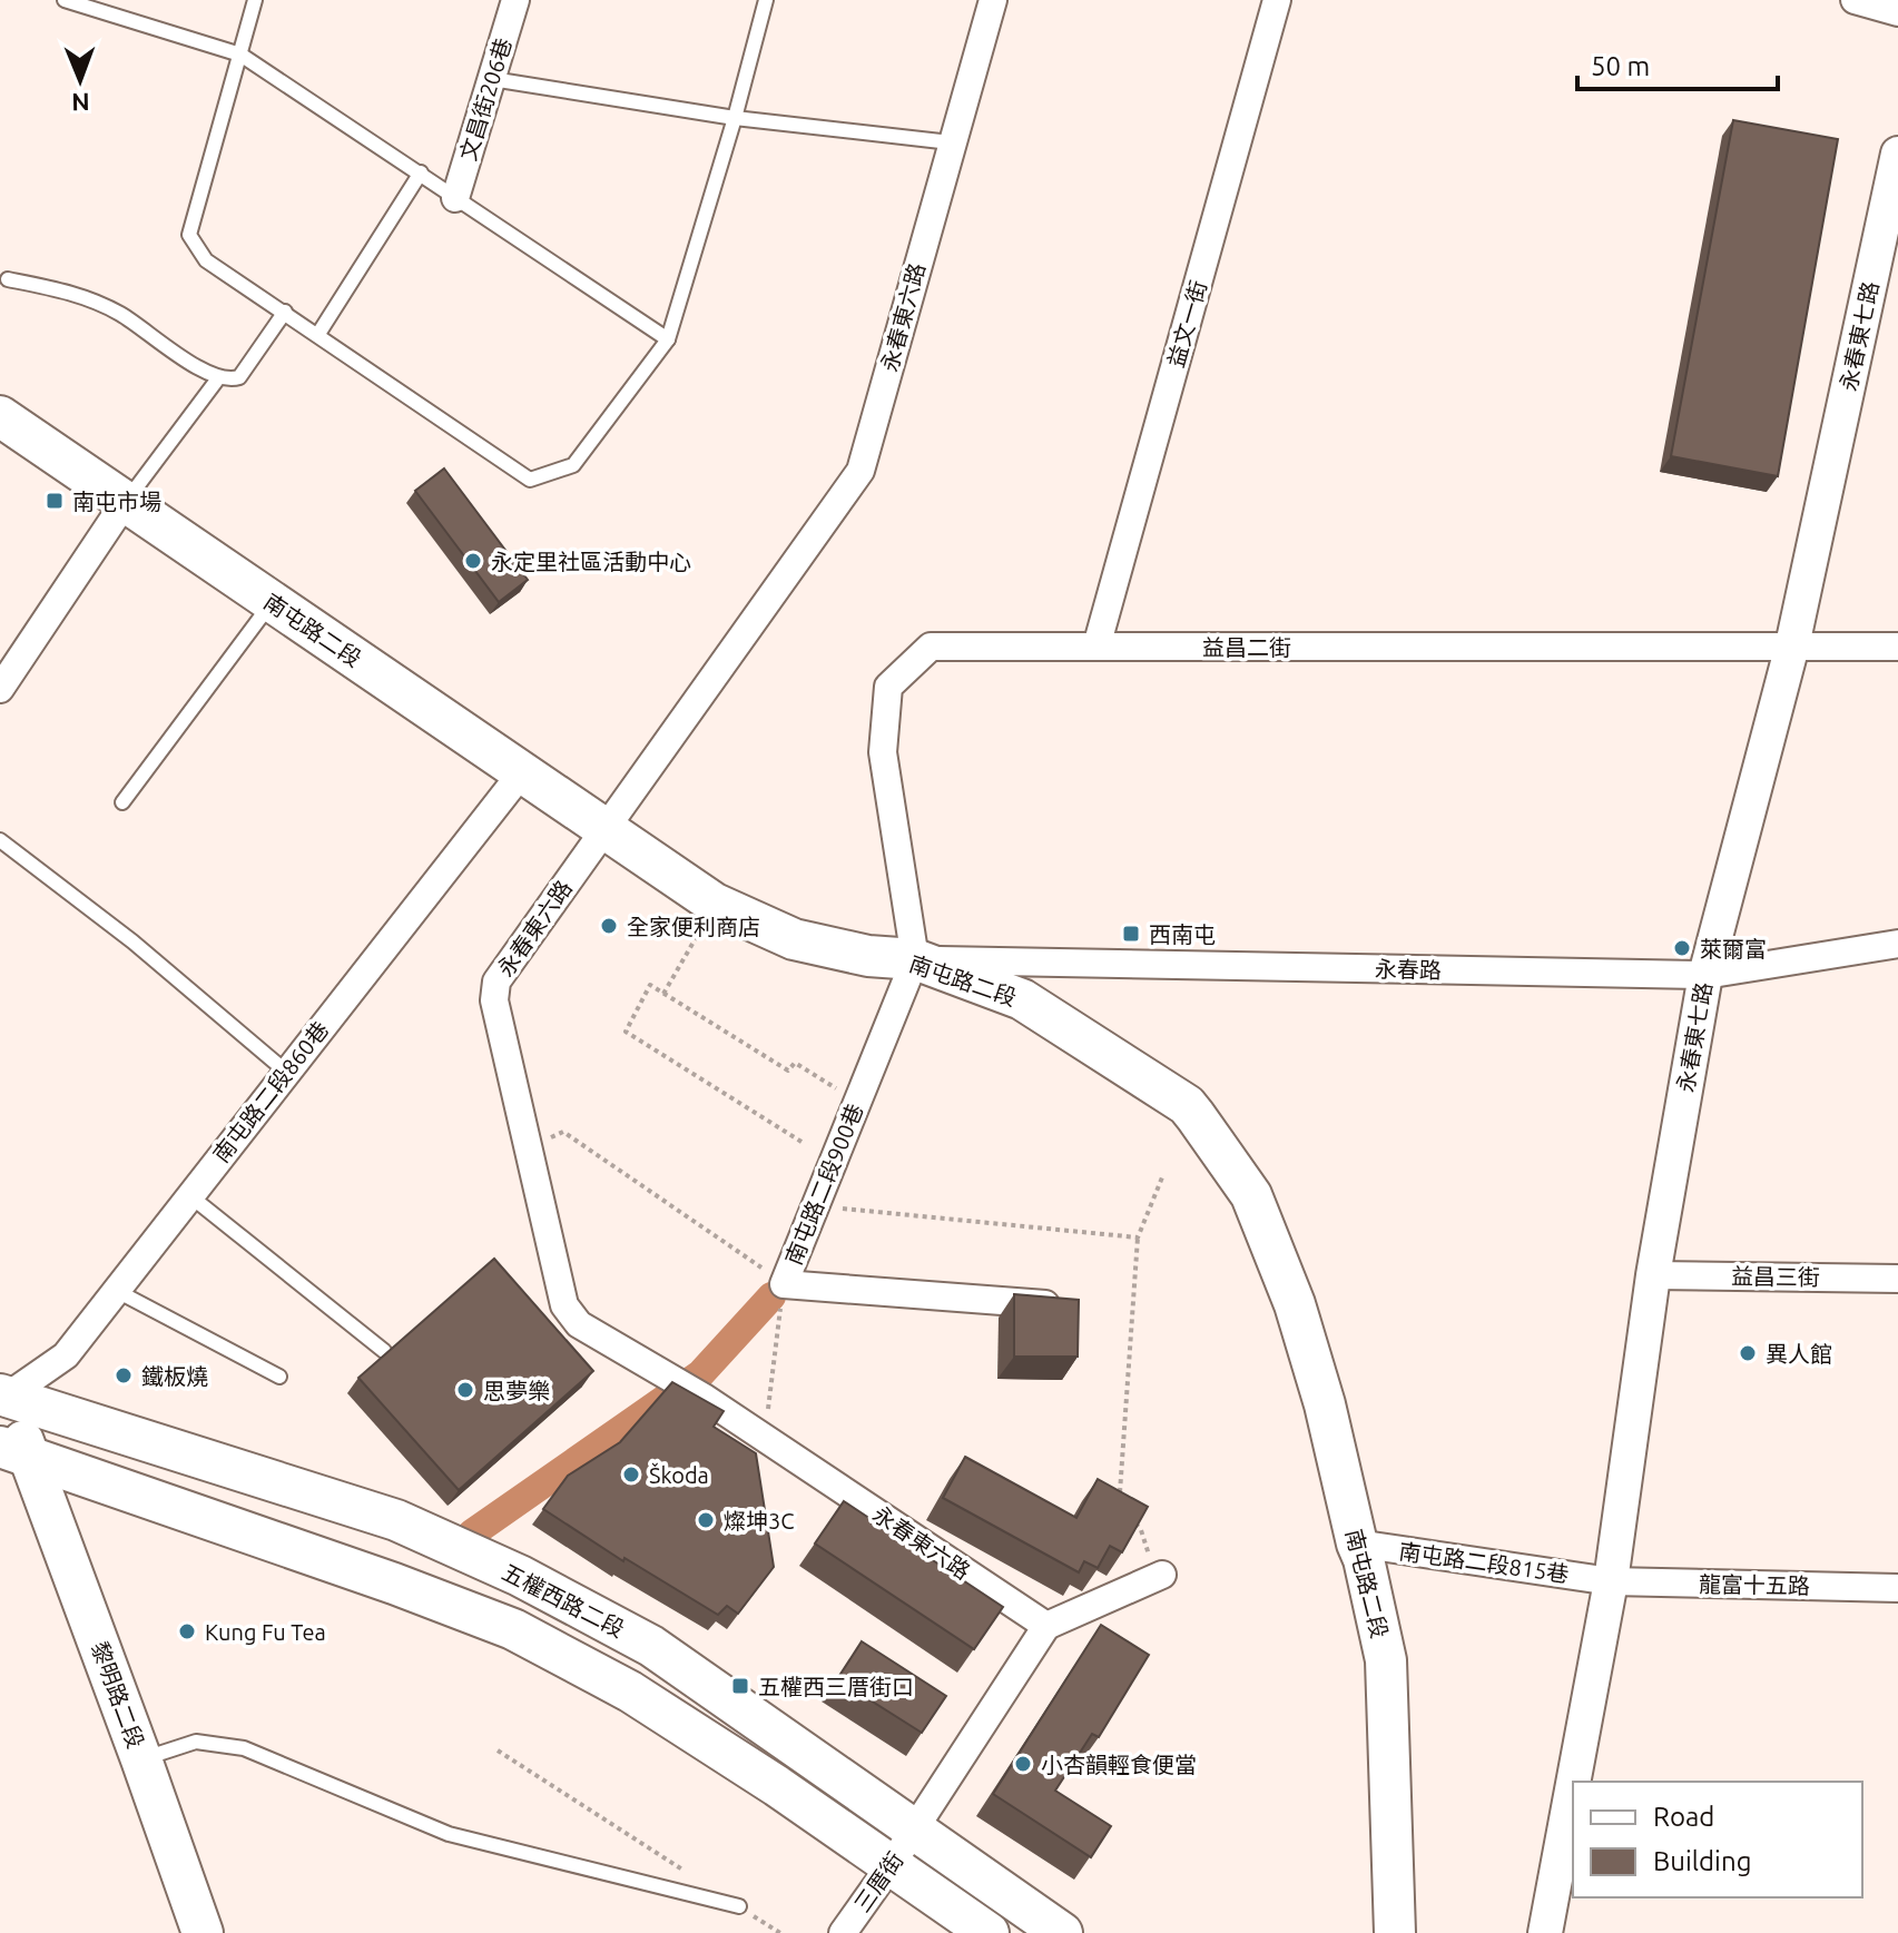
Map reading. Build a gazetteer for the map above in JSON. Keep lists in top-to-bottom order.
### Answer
{
  "streets": {
    "main road": ["南屯路二段", "五權西路二段", "黎明路二段"],
    "street": [
      "文昌街206巷",
      "永春東六路",
      "益文一街",
      "永春東七路",
      "益昌二街",
      "永春路",
      "南屯路二段860巷",
      "南屯路二段900巷",
      "益昌三街",
      "南屯路二段815巷",
      "龍富十五路",
      "三厝街"
    ]
  },
  "crossings": [
    ["永春東六路", "南屯路二段"],
    ["永春東六路", "三厝街"],
    ["益文一街", "益昌二街"],
    ["永春東七路", "益昌二街"],
    ["永春東七路", "永春路"],
    ["永春東七路", "益昌三街"],
    ["永春東七路", "南屯路二段815巷"],
    ["永春東七路", "龍富十五路"],
    ["南屯路二段", "益昌二街"],
    ["南屯路二段", "永春路"],
    ["南屯路二段", "南屯路二段860巷"],
    ["南屯路二段", "南屯路二段900巷"],
    ["南屯路二段", "南屯路二段815巷"],
    ["益昌二街", "永春路"],
    ["益昌二街", "南屯路二段900巷"],
    ["永春路", "南屯路二段900巷"],
    ["南屯路二段860巷", "五權西路二段"],
    ["南屯路二段860巷", "黎明路二段"],
    ["南屯路二段815巷", "龍富十五路"],
    ["五權西路二段", "黎明路二段"],
    ["五權西路二段", "三厝街"]
  ],
  "places": {
    "transit": ["南屯市場", "西南屯", "五權西三厝街口"],
    "other": [
      "永定里社區活動中心",
      "全家便利商店",
      "萊爾富",
      "異人館",
      "鐵板燒",
      "思夢樂",
      "Škoda",
      "燦坤3C",
      "Kung Fu Tea",
      "小杏韻輕食便當"
    ]
  },
  "legend": ["Road", "Building"],
  "scale_bar": "50 m",
  "north": "bottom"
}
